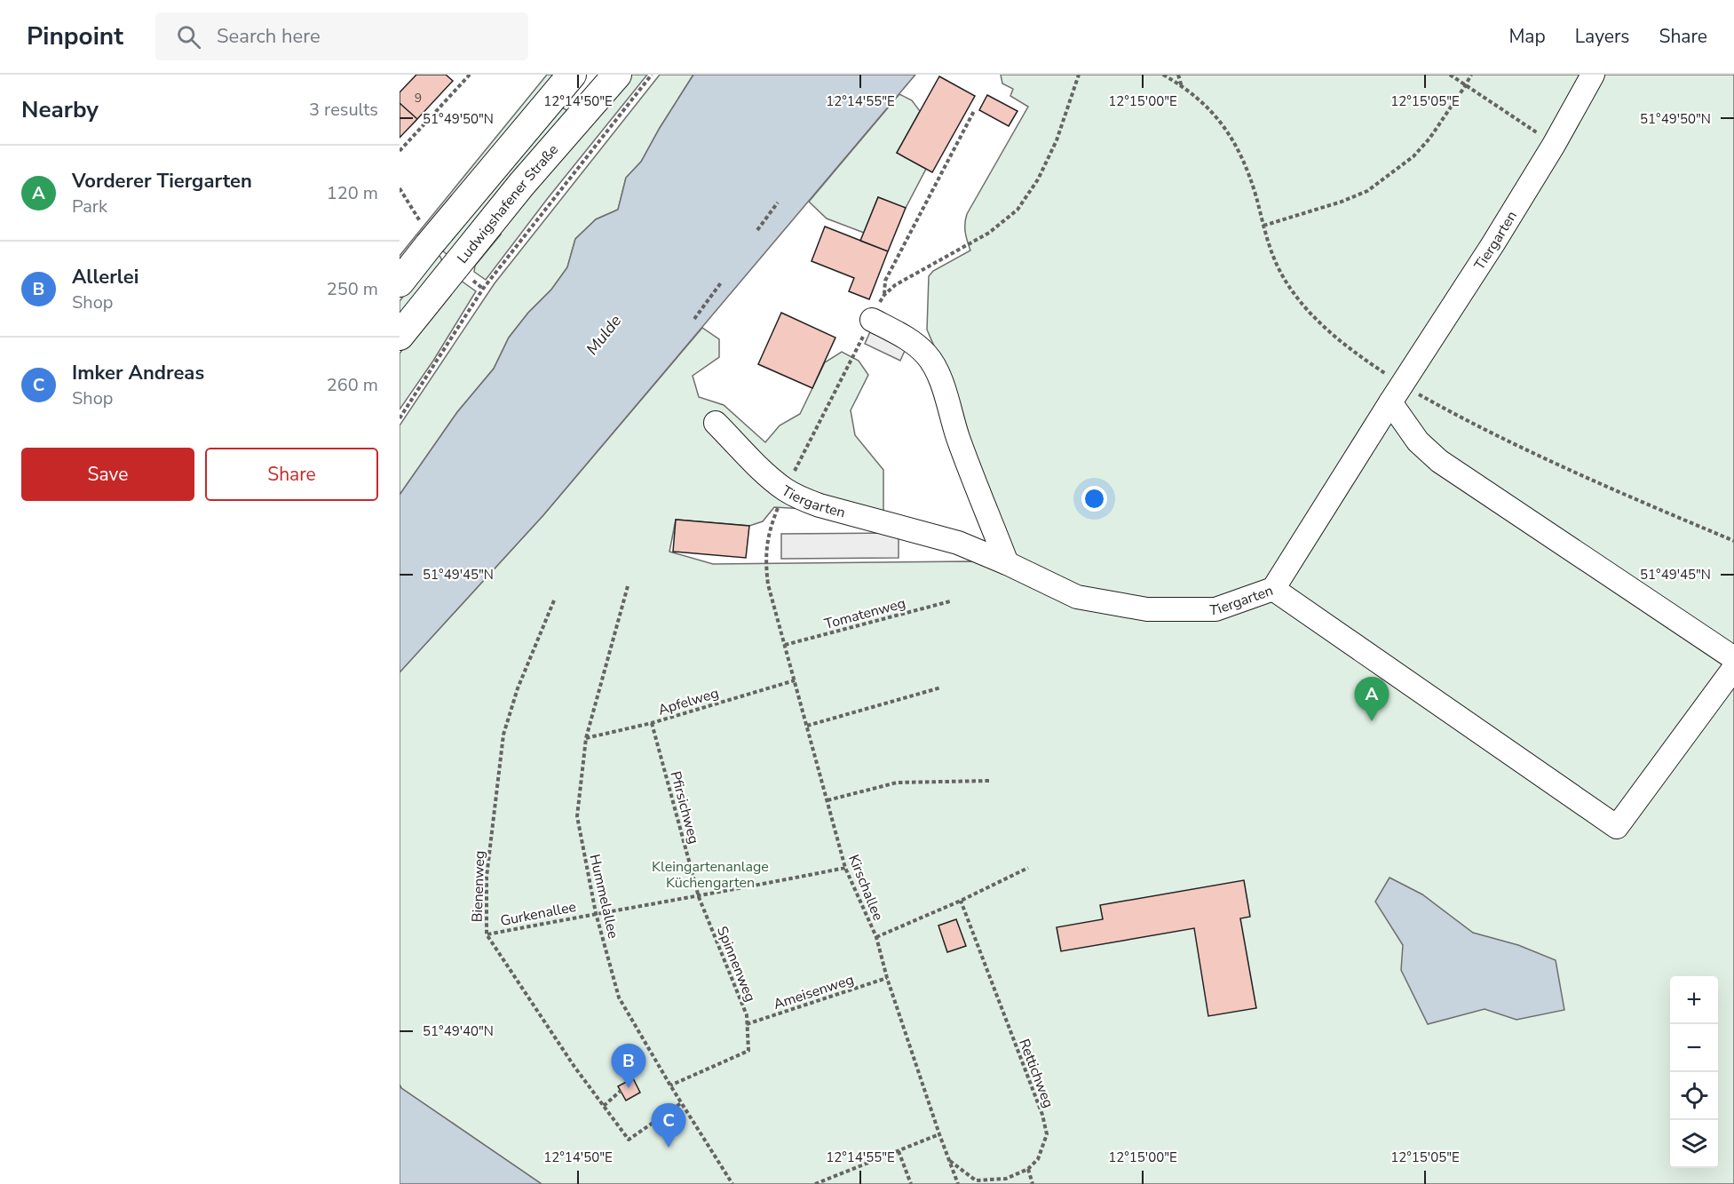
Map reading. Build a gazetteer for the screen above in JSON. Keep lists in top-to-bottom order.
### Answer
{
  "streets": {
    "main road": ["Ludwigshafener Straße"],
    "lane": ["Tiergarten"],
    "path": [
      "Tomatenweg",
      "Apfelweg",
      "Pfirsichweg",
      "Bienenweg",
      "Kirschallee",
      "Hummelallee",
      "Gurkenallee",
      "Spinnenweg",
      "Ameisenweg",
      "Rettichweg"
    ]
  },
  "crossings": [
    ["Tiergarten", "Kirschallee"],
    ["Tomatenweg", "Kirschallee"],
    ["Apfelweg", "Pfirsichweg"],
    ["Apfelweg", "Kirschallee"],
    ["Apfelweg", "Hummelallee"],
    ["Pfirsichweg", "Gurkenallee"],
    ["Pfirsichweg", "Spinnenweg"],
    ["Bienenweg", "Hummelallee"],
    ["Bienenweg", "Gurkenallee"],
    ["Kirschallee", "Gurkenallee"],
    ["Kirschallee", "Ameisenweg"],
    ["Hummelallee", "Gurkenallee"],
    ["Hummelallee", "Spinnenweg"],
    ["Gurkenallee", "Spinnenweg"],
    ["Spinnenweg", "Ameisenweg"]
  ],
  "water": ["Mulde"],
  "parks": ["Kleingartenanlage Küchengarten"],
  "house_numbers": ["9"],
  "page": {
    "header": "Pinpoint",
    "search": "Search here",
    "nav": ["Map", "Layers", "Share"],
    "heading": ["Nearby", "3 results"],
    "list": [
      {
        "mark": "A",
        "name": "Vorderer Tiergarten",
        "note": "Park",
        "value": "120 m"
      },
      {
        "mark": "B",
        "name": "Allerlei",
        "note": "Shop",
        "value": "250 m"
      },
      {
        "mark": "C",
        "name": "Imker Andreas",
        "note": "Shop",
        "value": "260 m"
      }
    ],
    "buttons": ["Save", "Share"],
    "pins": ["A", "B", "C"],
    "map_buttons": ["+", "−"]
  },
  "coordinates": [
    "12°14'50\"E",
    "12°14'55\"E",
    "12°15'00\"E",
    "12°15'05\"E",
    "51°49'50\"N",
    "51°49'45\"N",
    "51°49'40\"N"
  ]
}
